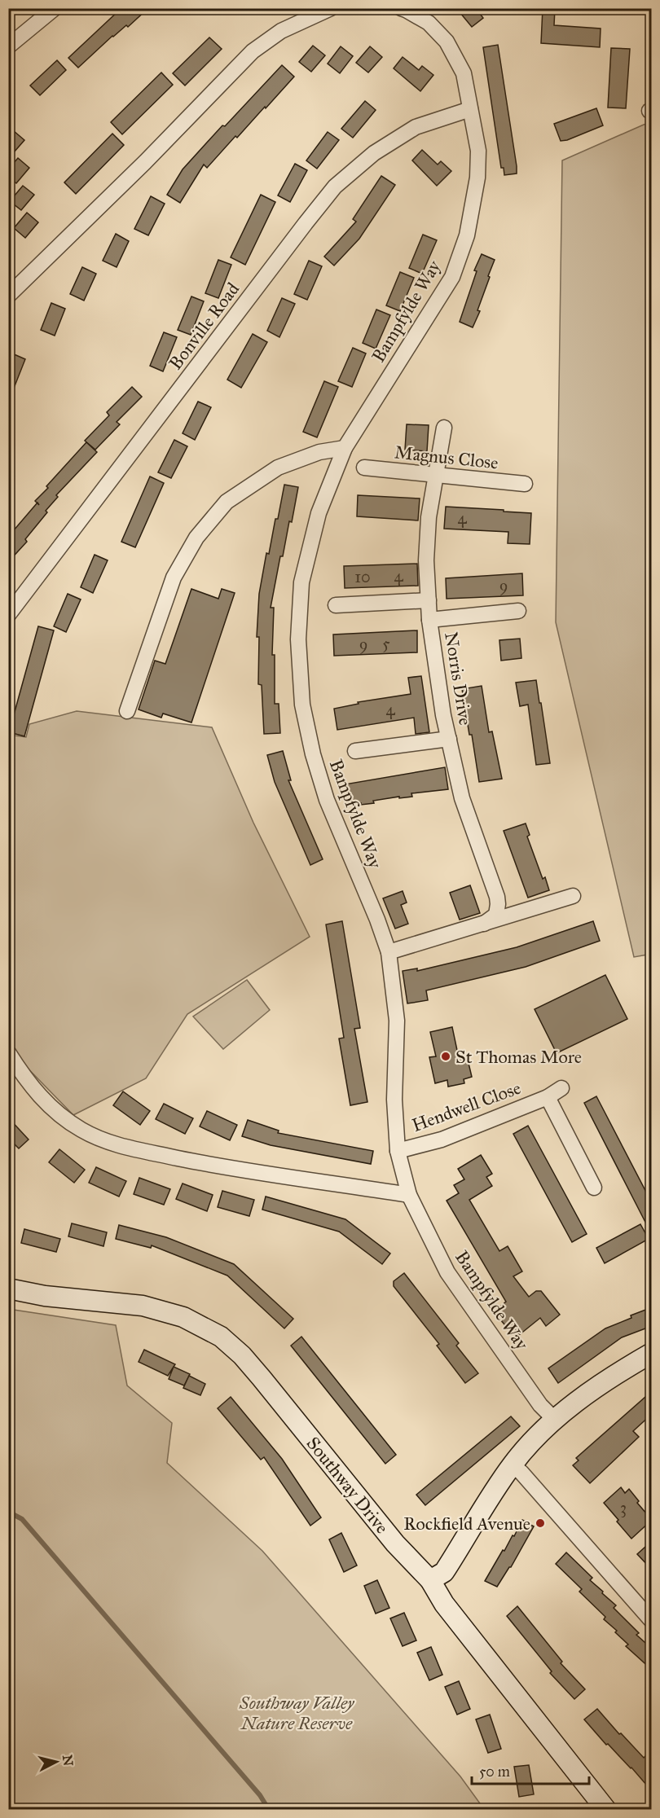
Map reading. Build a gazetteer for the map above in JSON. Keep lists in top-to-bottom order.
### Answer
{
  "streets": {
    "street": [
      "Bampfylde Way",
      "Bonville Road",
      "Magnus Close",
      "Norris Drive",
      "Hendwell Close",
      "Southway Drive"
    ]
  },
  "crossings": [
    ["Bampfylde Way", "Bonville Road"],
    ["Bampfylde Way", "Hendwell Close"],
    ["Magnus Close", "Norris Drive"]
  ],
  "parks": ["Southway Valley Nature Reserve"],
  "places": ["St Thomas More", "Rockfield Avenue"],
  "house_numbers": [
    "4",
    "4",
    "10",
    "9",
    "5",
    "9",
    "4",
    "3"
  ],
  "scale_bar": "50 m",
  "north": "right"
}
